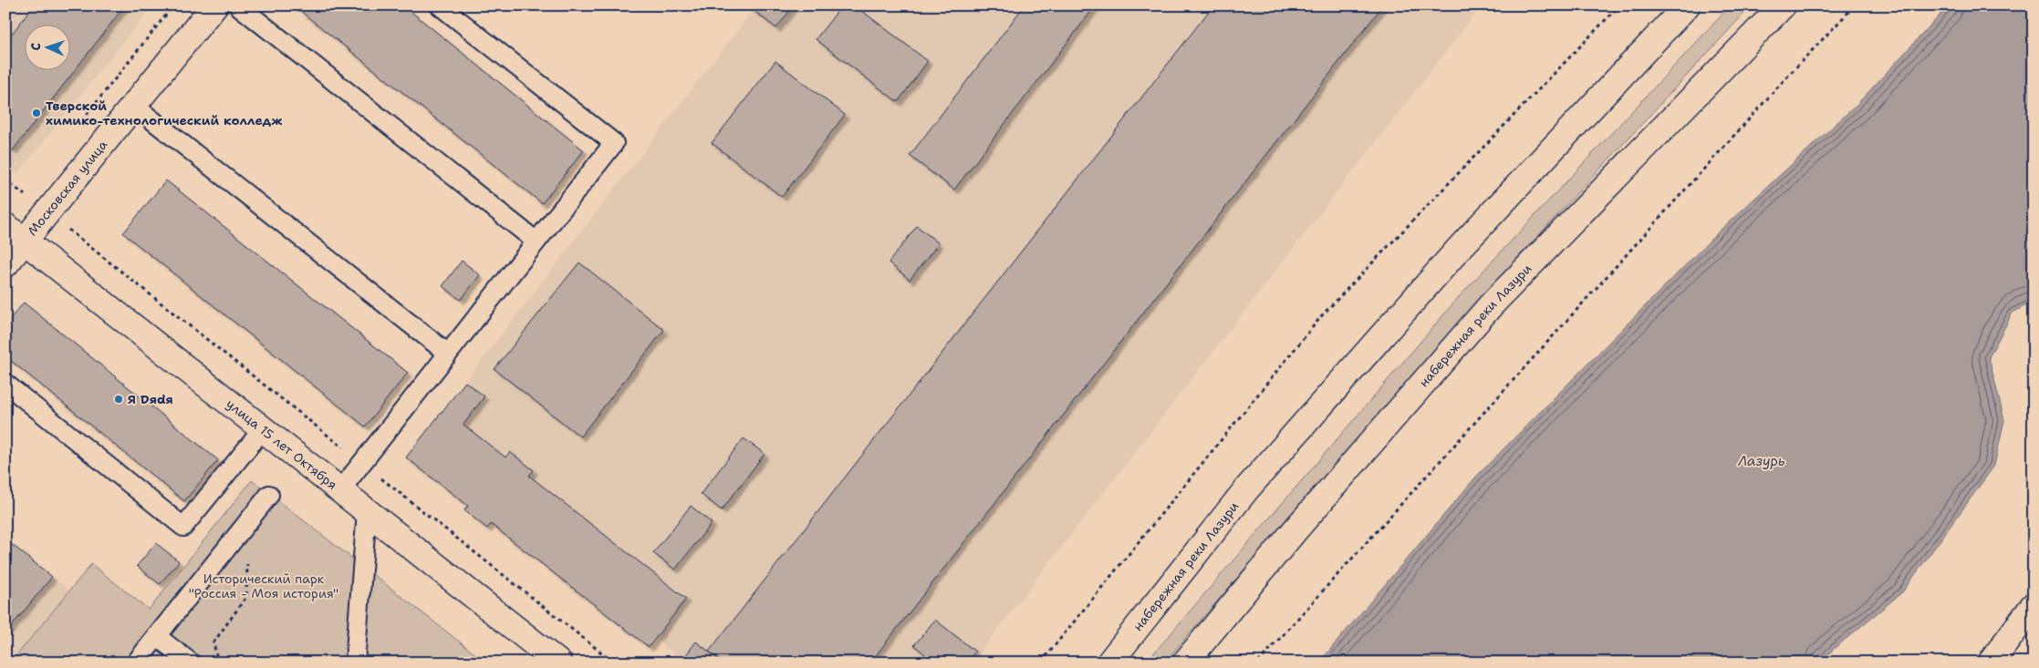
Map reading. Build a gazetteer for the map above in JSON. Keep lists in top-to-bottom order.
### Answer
{
  "streets": {
    "main road": ["Московская улица", "набережная реки Лазури", "улица 15 лет Октября"]
  },
  "crossings": [
    ["Московская улица", "улица 15 лет Октября"]
  ],
  "water": ["Лазурь"],
  "parks": ["Исторический парк \"Россия - Моя история\""],
  "places": ["Тверской химико-технологический колледж", "Я Dяdя"],
  "north": "left"
}
